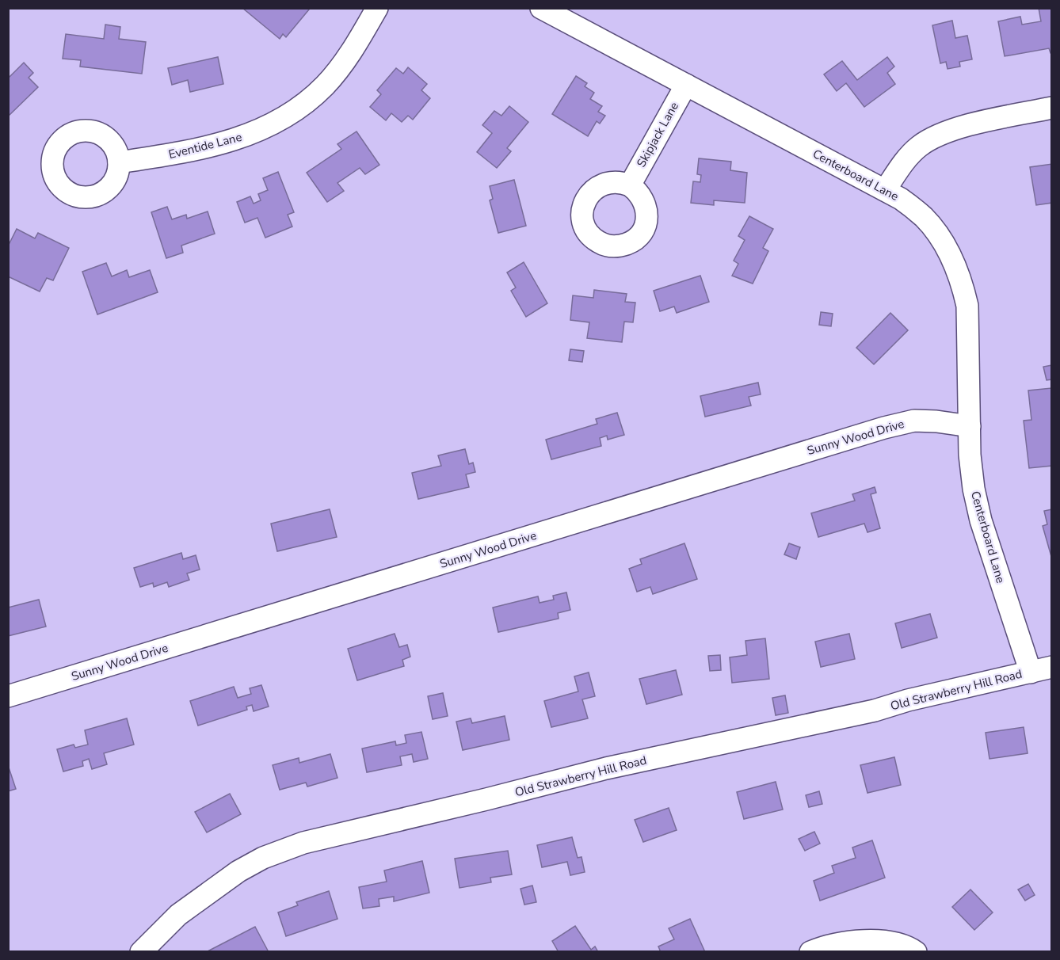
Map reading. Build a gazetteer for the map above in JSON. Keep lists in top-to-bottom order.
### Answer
{
  "streets": {
    "street": [
      "Skipjack Lane",
      "Eventide Lane",
      "Centerboard Lane",
      "Sunny Wood Drive",
      "Old Strawberry Hill Road"
    ]
  },
  "crossings": [
    ["Skipjack Lane", "Centerboard Lane"],
    ["Centerboard Lane", "Sunny Wood Drive"],
    ["Centerboard Lane", "Old Strawberry Hill Road"]
  ]
}
